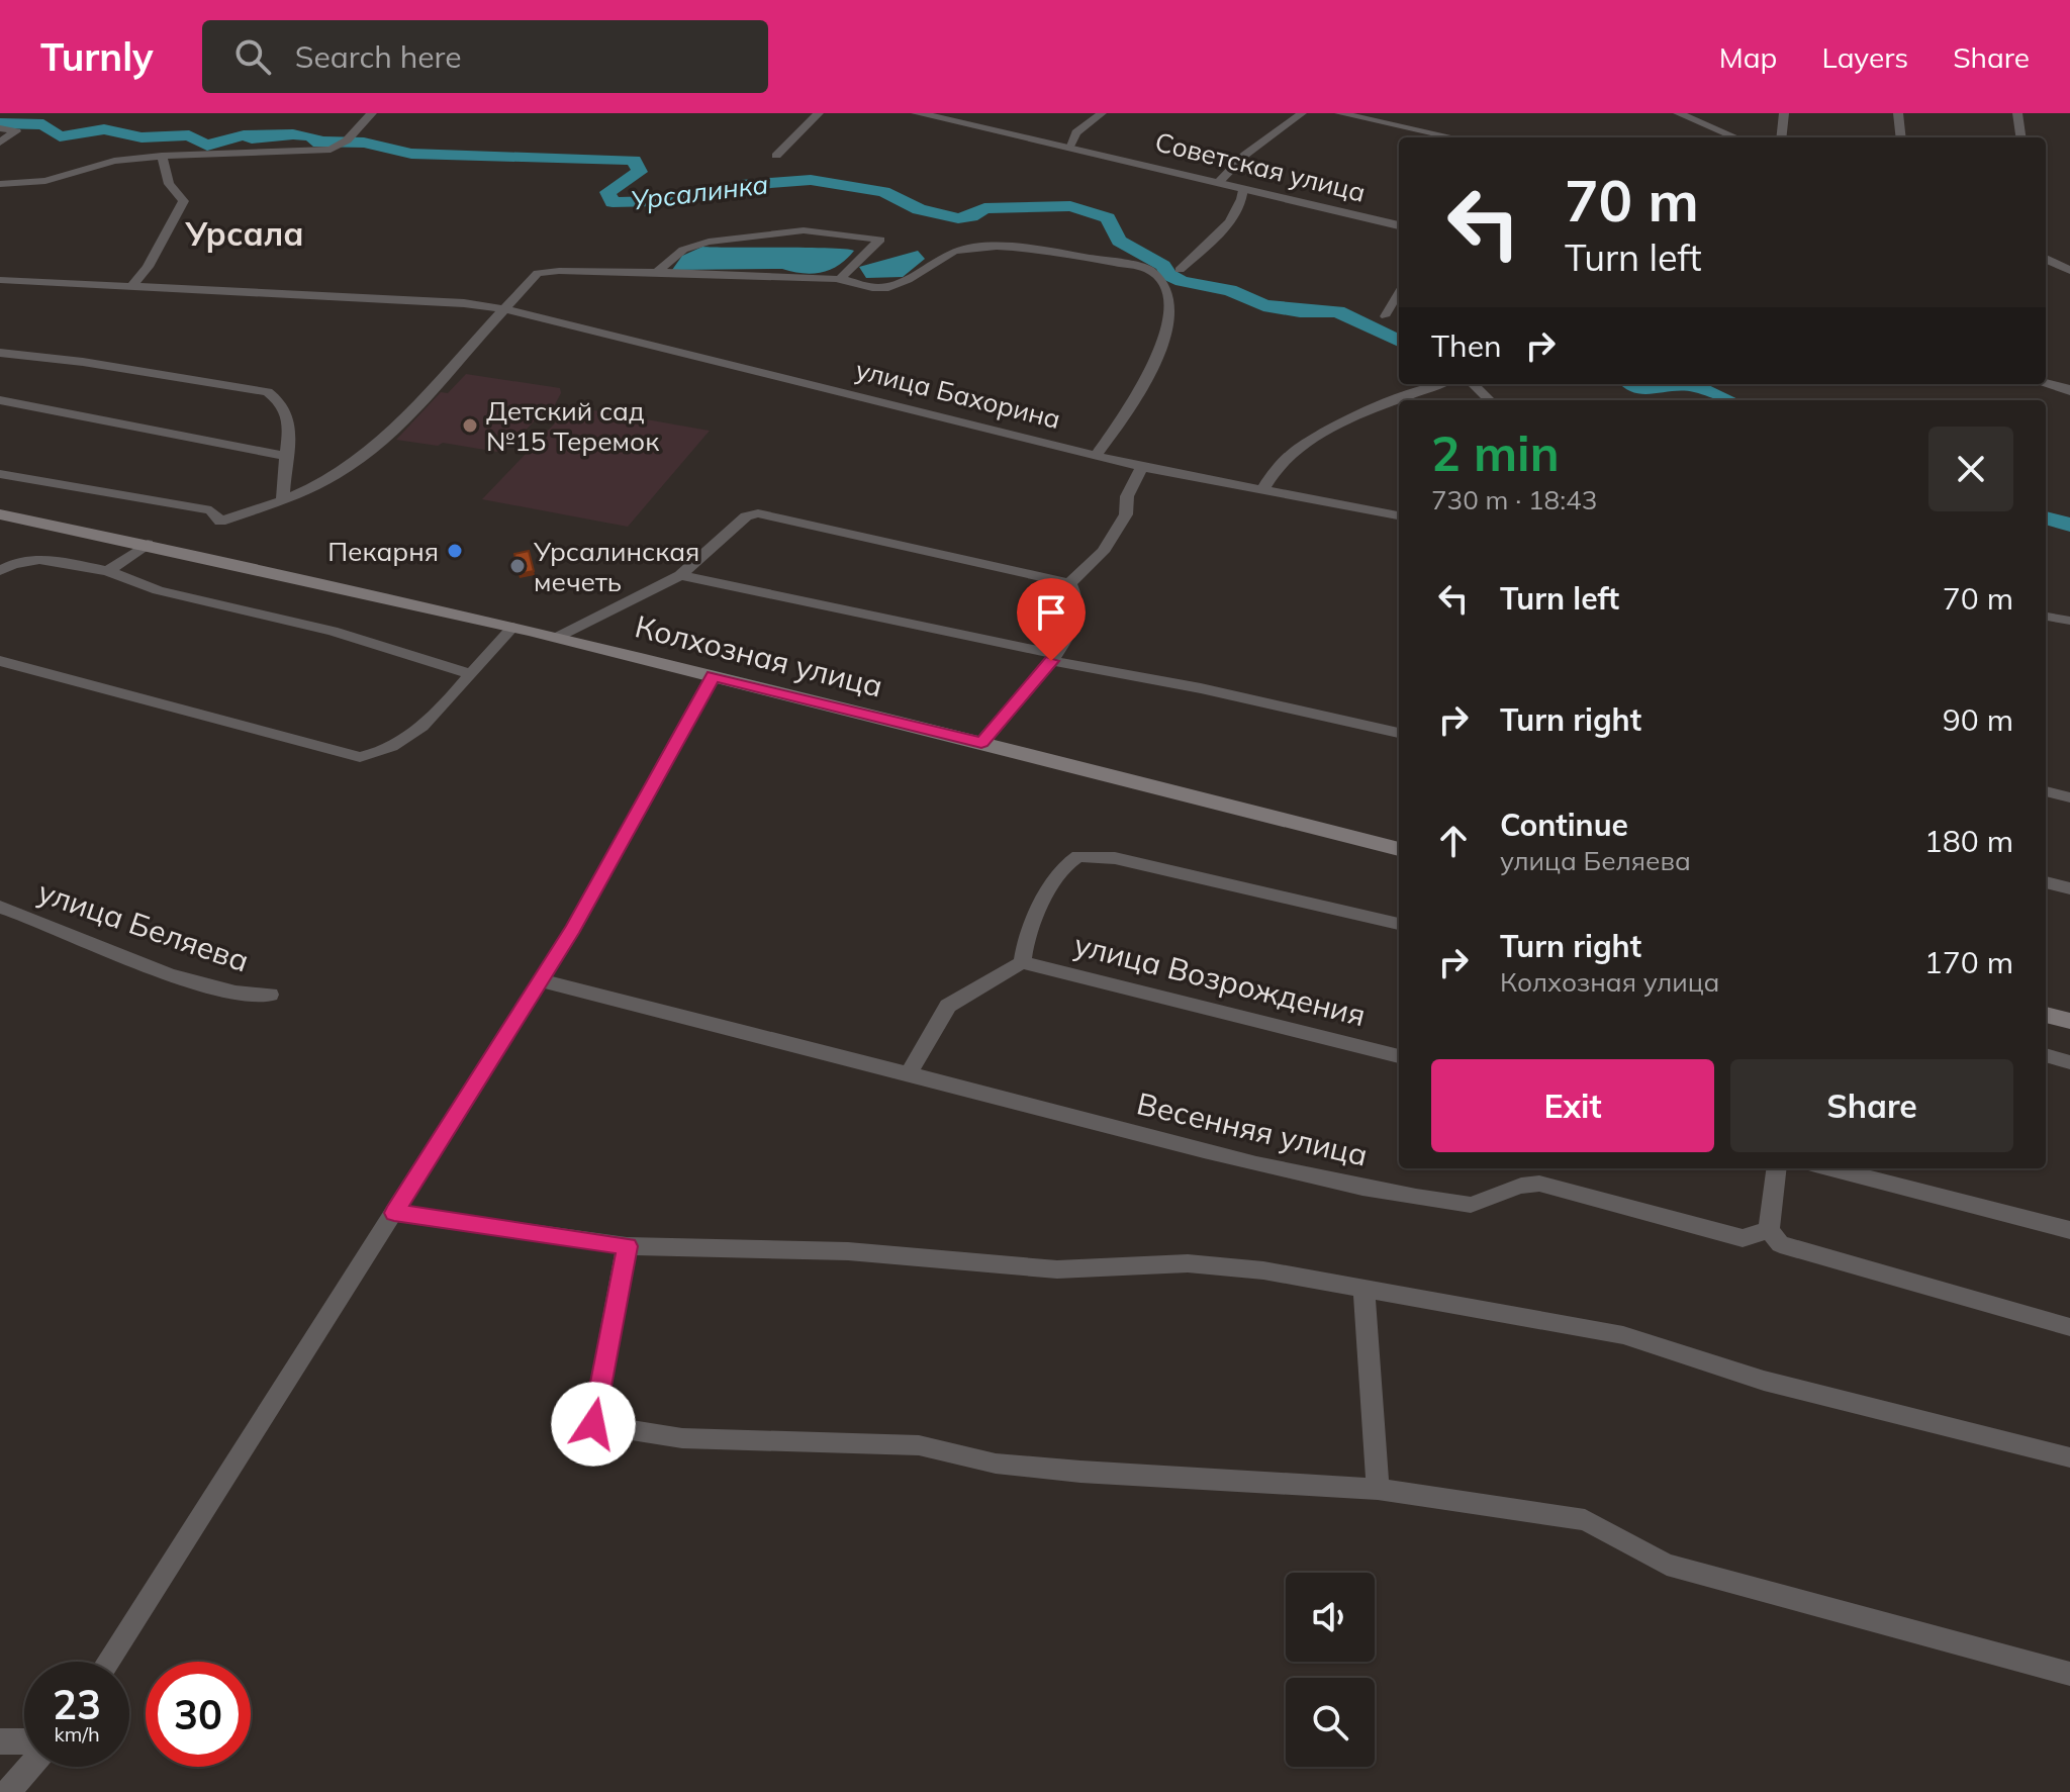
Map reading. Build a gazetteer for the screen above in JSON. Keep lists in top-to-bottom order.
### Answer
{
  "streets": {
    "main road": ["Колхозная улица"],
    "street": [
      "Советская улица",
      "улица Бахорина",
      "улица Беляева",
      "улица Возрождения",
      "Весенняя улица"
    ]
  },
  "districts": ["Урсала"],
  "water": ["Урсалинка"],
  "places": ["Детский сад №15 Теремок", "Пекарня", "Урсалинская мечеть"],
  "page": {
    "header": "Turnly",
    "search": "Search here",
    "nav": ["Map", "Layers", "Share"],
    "turn": ["70 m", "Turn left"],
    "then": "Then",
    "heading": ["2 min", "730 m · 18:43"],
    "list": [
      {
        "name": "Turn left",
        "value": "70 m"
      },
      {
        "name": "Turn right",
        "value": "90 m"
      },
      {
        "name": "Continue",
        "note": "улица Беляева",
        "value": "180 m"
      },
      {
        "name": "Turn right",
        "note": "Колхозная улица",
        "value": "170 m"
      }
    ],
    "buttons": ["Exit", "Share"],
    "speed": "23 km/h",
    "limit": "30"
  }
}
